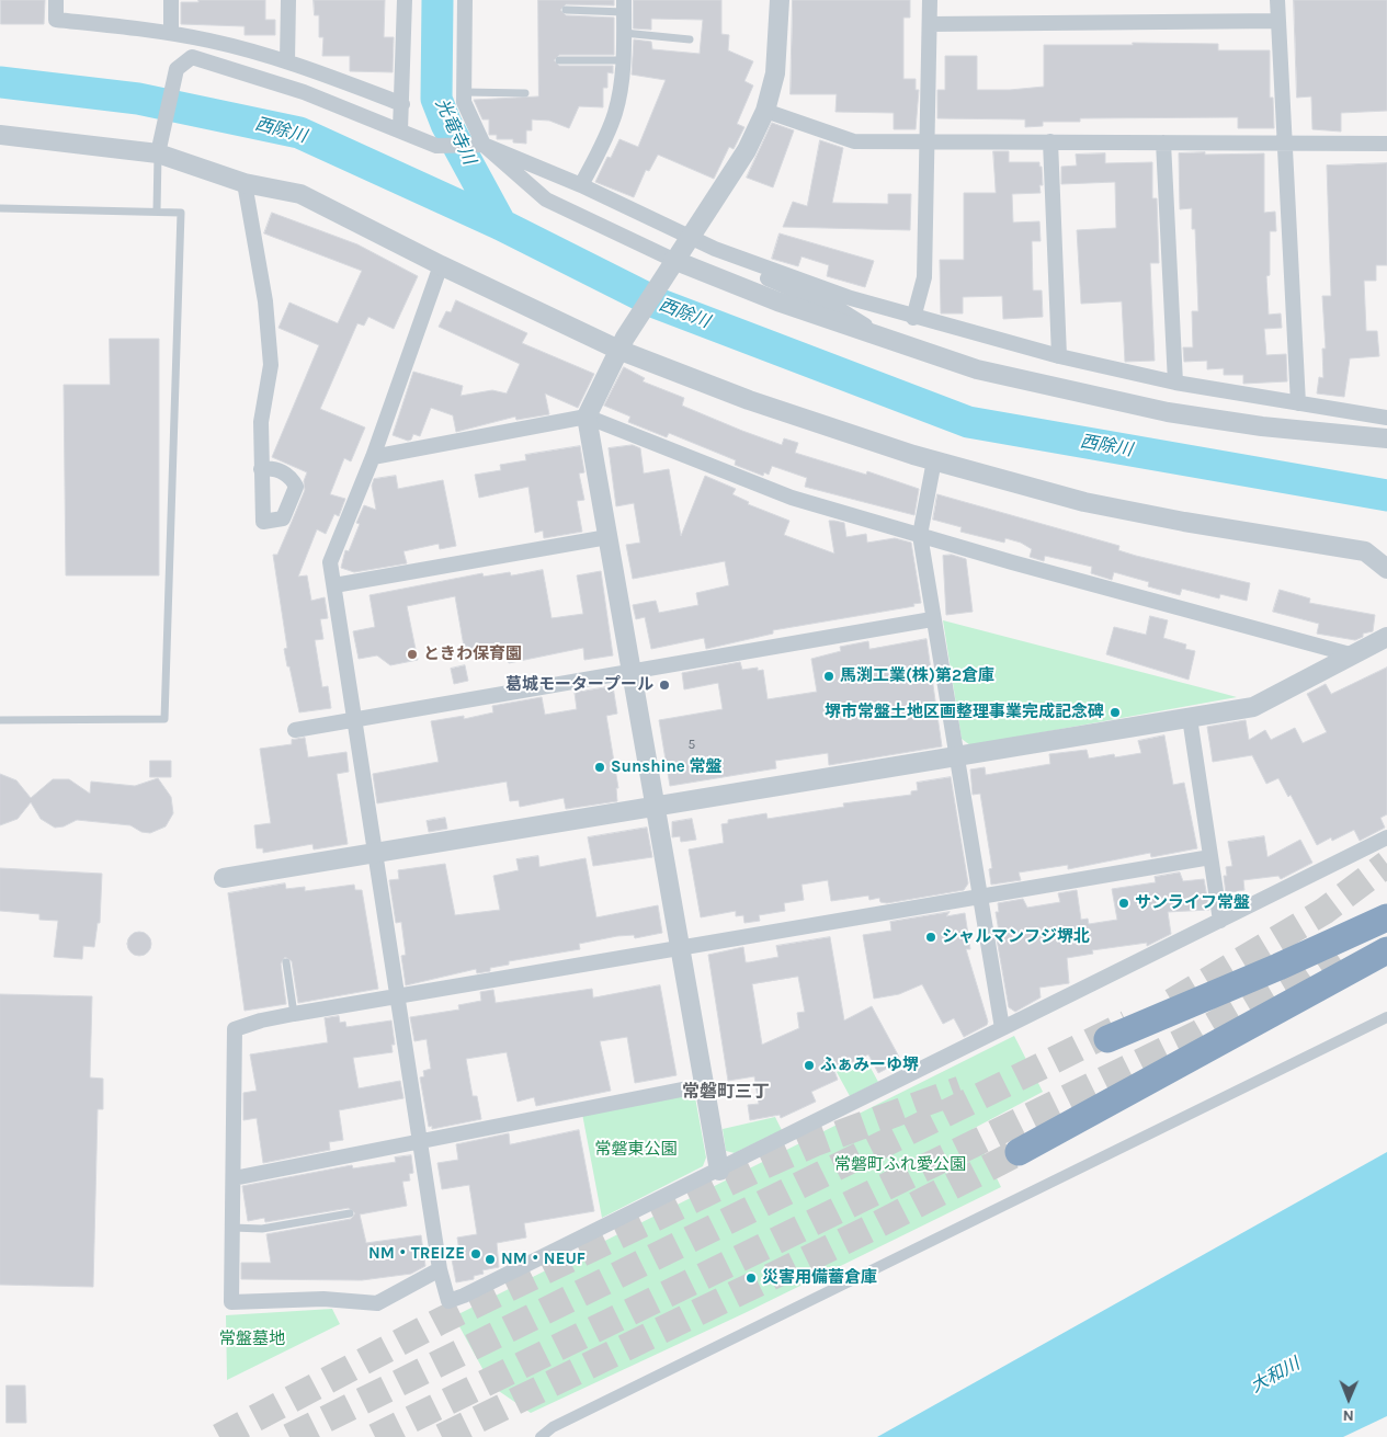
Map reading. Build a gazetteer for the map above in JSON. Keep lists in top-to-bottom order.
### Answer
{
  "districts": ["常磐町三丁"],
  "water": ["西除川", "光竜寺川", "大和川"],
  "parks": ["常磐東公園", "常磐町ふれ愛公園", "常盤墓地"],
  "places": [
    "ときわ保育園",
    "馬渕工業(株)第2倉庫",
    "葛城モータープール",
    "堺市常盤土地区画整理事業完成記念碑",
    "Sunshine 常盤",
    "サンライフ常盤",
    "シャルマンフジ堺北",
    "ふぁみーゆ堺",
    "NM・TREIZE",
    "NM・NEUF",
    "災害用備蓄倉庫"
  ],
  "house_numbers": ["5"],
  "north": "bottom"
}
